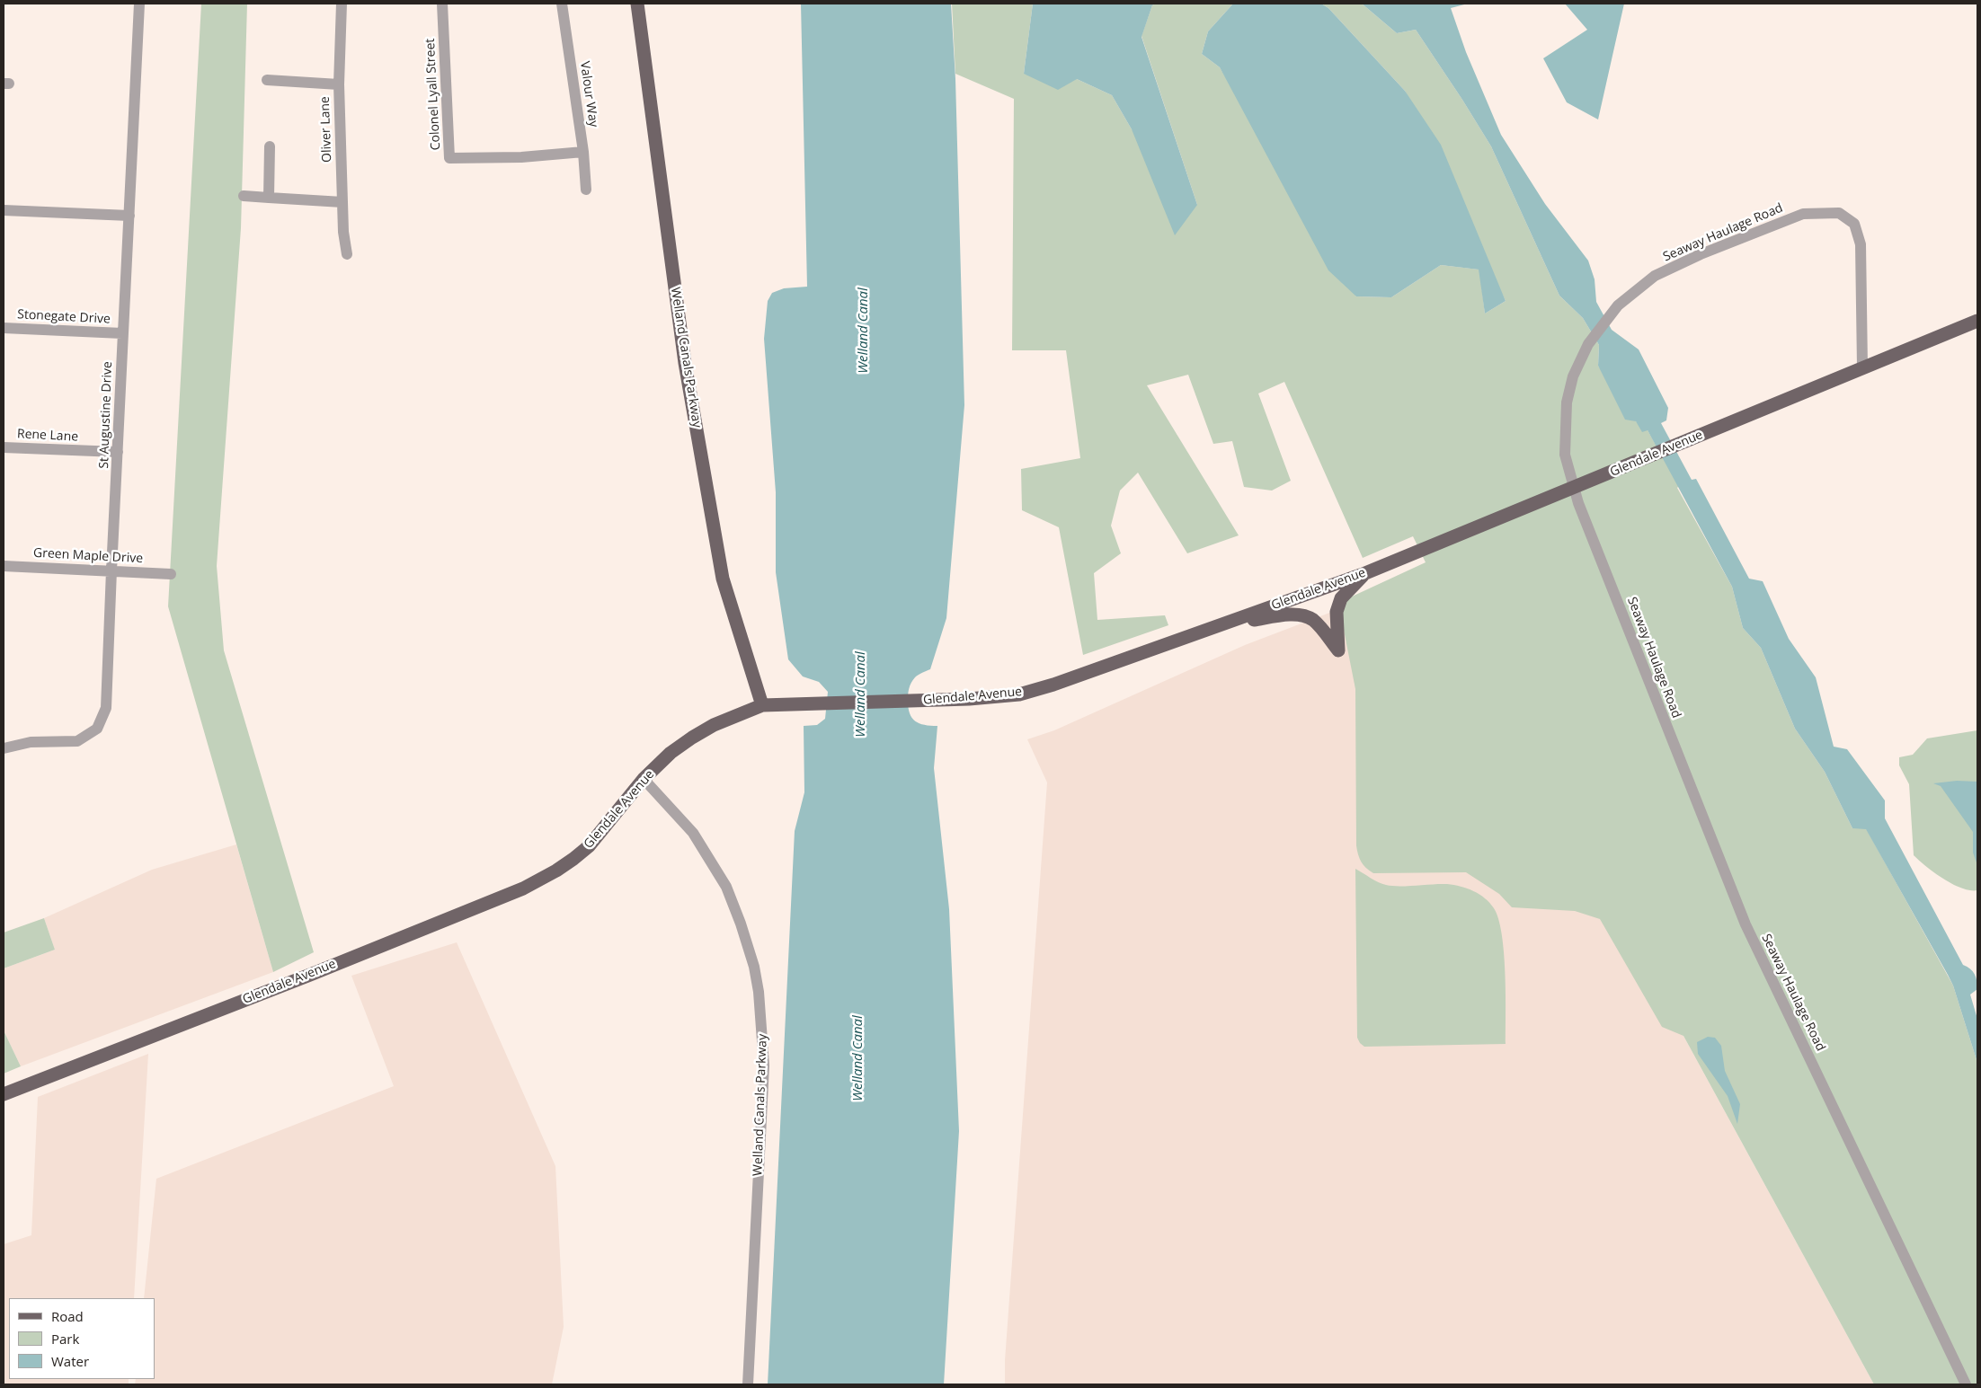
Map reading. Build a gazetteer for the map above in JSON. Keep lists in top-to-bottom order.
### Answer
{
  "streets": {
    "main road": ["Welland Canals Parkway", "Glendale Avenue"],
    "street": [
      "Colonel Lyall Street",
      "Valour Way",
      "Oliver Lane",
      "Seaway Haulage Road",
      "Stonegate Drive",
      "St Augustine Drive",
      "Rene Lane",
      "Green Maple Drive"
    ]
  },
  "crossings": [
    ["Colonel Lyall Street", "Valour Way"],
    ["Seaway Haulage Road", "Glendale Avenue"],
    ["Stonegate Drive", "St Augustine Drive"],
    ["Welland Canals Parkway", "Glendale Avenue"],
    ["St Augustine Drive", "Rene Lane"],
    ["St Augustine Drive", "Green Maple Drive"]
  ],
  "water": ["Welland Canal"],
  "legend": ["Road", "Park", "Water"]
}
